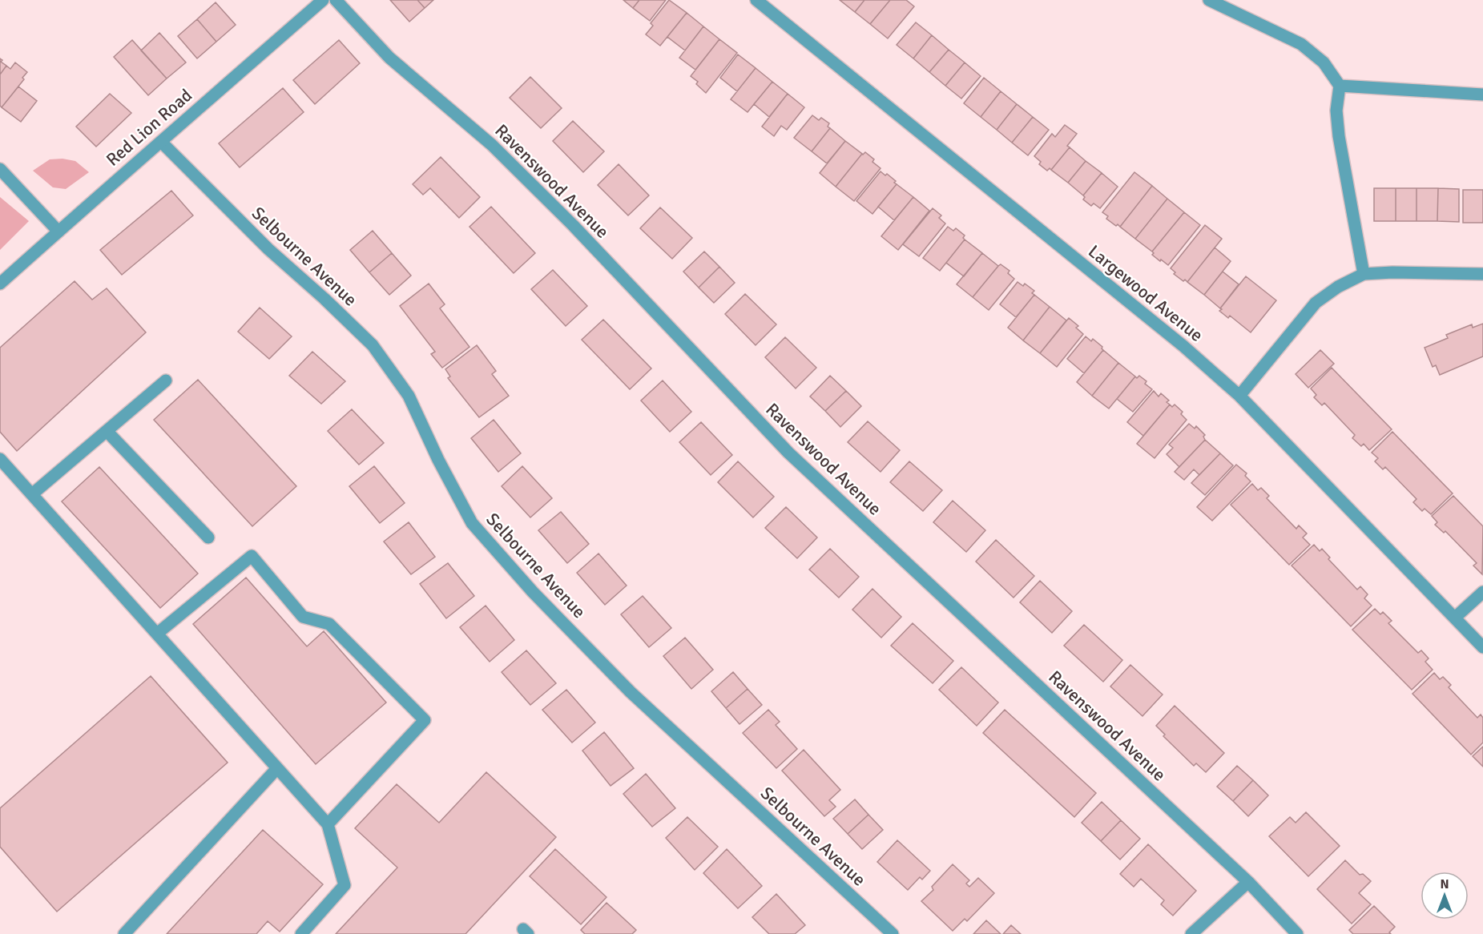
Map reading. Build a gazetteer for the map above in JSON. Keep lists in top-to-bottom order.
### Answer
{
  "streets": {
    "street": [
      "Red Lion Road",
      "Ravenswood Avenue",
      "Selbourne Avenue",
      "Largewood Avenue"
    ]
  },
  "crossings": [
    ["Red Lion Road", "Selbourne Avenue"]
  ],
  "north": "top"
}
